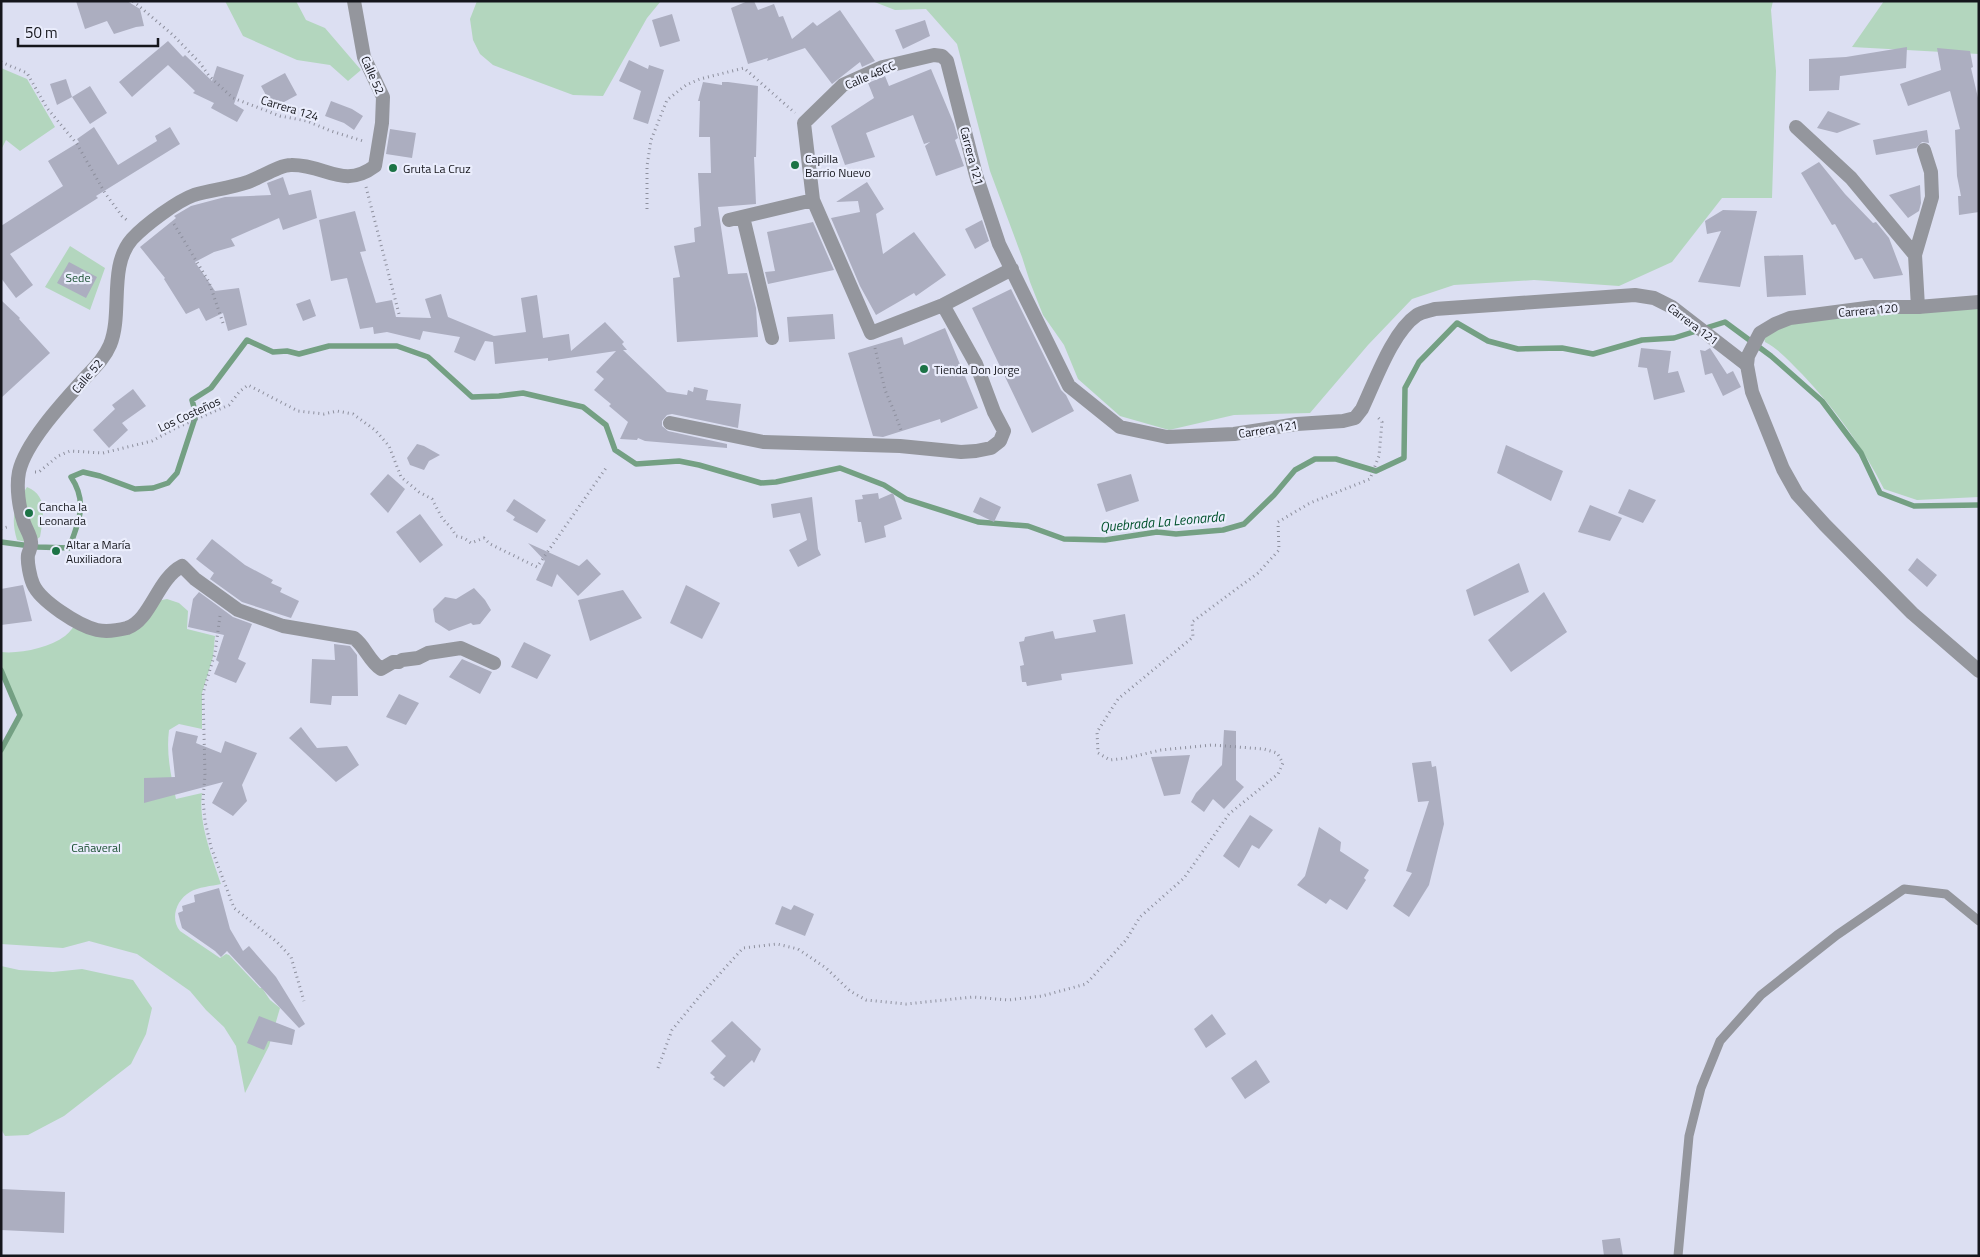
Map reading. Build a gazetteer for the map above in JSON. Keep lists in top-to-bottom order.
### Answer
{
  "streets": {
    "street": [
      "Calle 52",
      "Calle 48CC",
      "Carrera 121",
      "Carrera 120"
    ],
    "path": ["Carrera 124", "Los Costeños"]
  },
  "crossings": [
    ["Calle 52", "Carrera 124"],
    ["Calle 52", "Los Costeños"],
    ["Calle 48CC", "Carrera 121"],
    ["Carrera 121", "Carrera 120"]
  ],
  "water": ["Quebrada La Leonarda"],
  "parks": ["Sede", "Cañaveral"],
  "places": [
    "Capilla Barrio Nuevo",
    "Gruta La Cruz",
    "Tienda Don Jorge",
    "Cancha la Leonarda",
    "Altar a María Auxiliadora"
  ],
  "scale_bar": "50 m"
}
